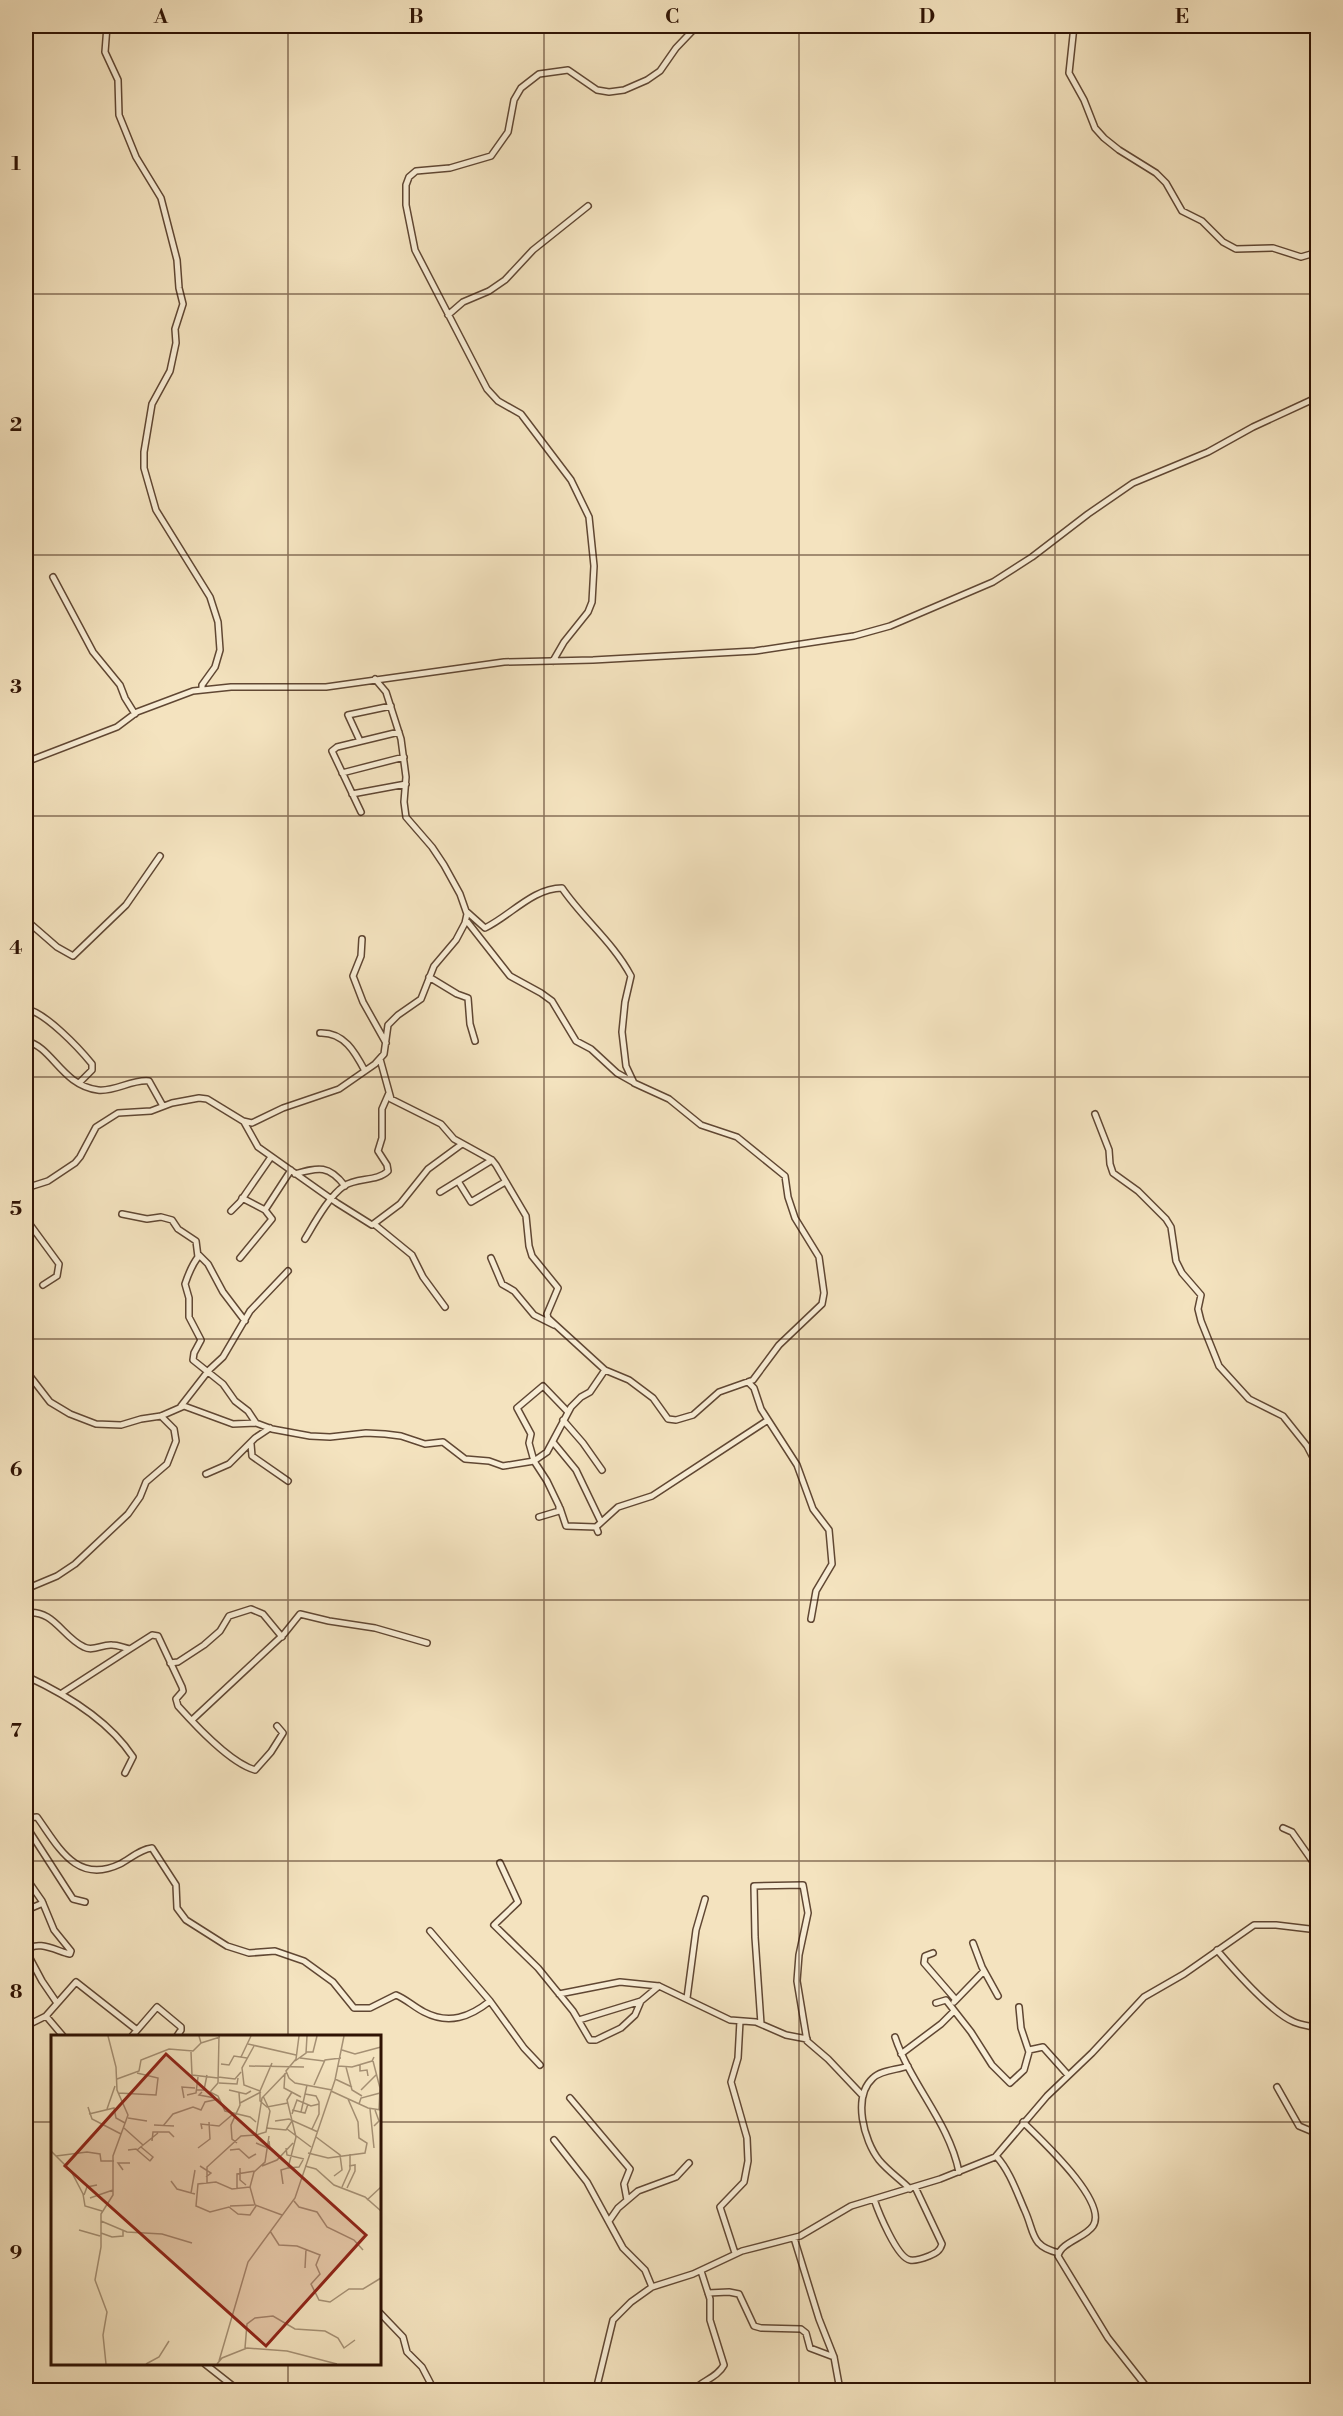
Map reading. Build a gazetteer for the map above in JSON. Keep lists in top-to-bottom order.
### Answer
{
  "grid": {
    "columns": [
      "A",
      "B",
      "C",
      "D",
      "E"
    ],
    "rows": [
      "1",
      "2",
      "3",
      "4",
      "5",
      "6",
      "7",
      "8",
      "9"
    ]
  }
}
